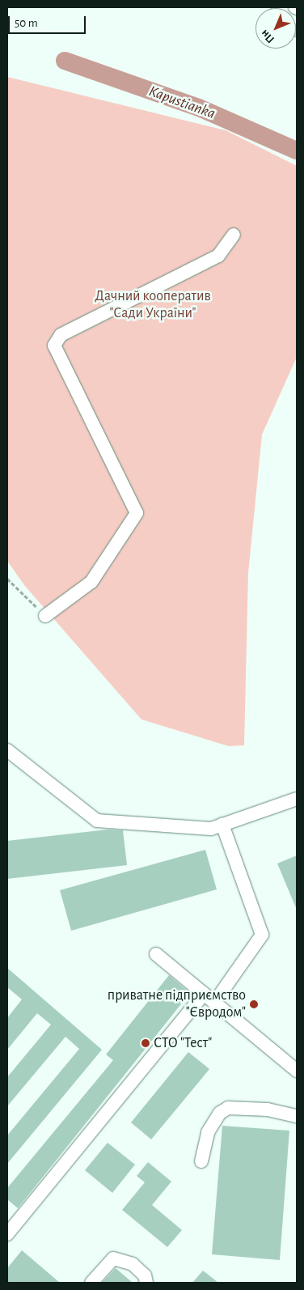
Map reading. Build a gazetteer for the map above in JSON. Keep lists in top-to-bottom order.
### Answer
{
  "water": ["Kapustianka"],
  "parks": ["Дачний кооператив \"Сади України\""],
  "places": ["приватне підприємство \"Євродом\"", "СТО \"Тест\""],
  "scale_bar": "50 m",
  "north": "bottom left"
}
